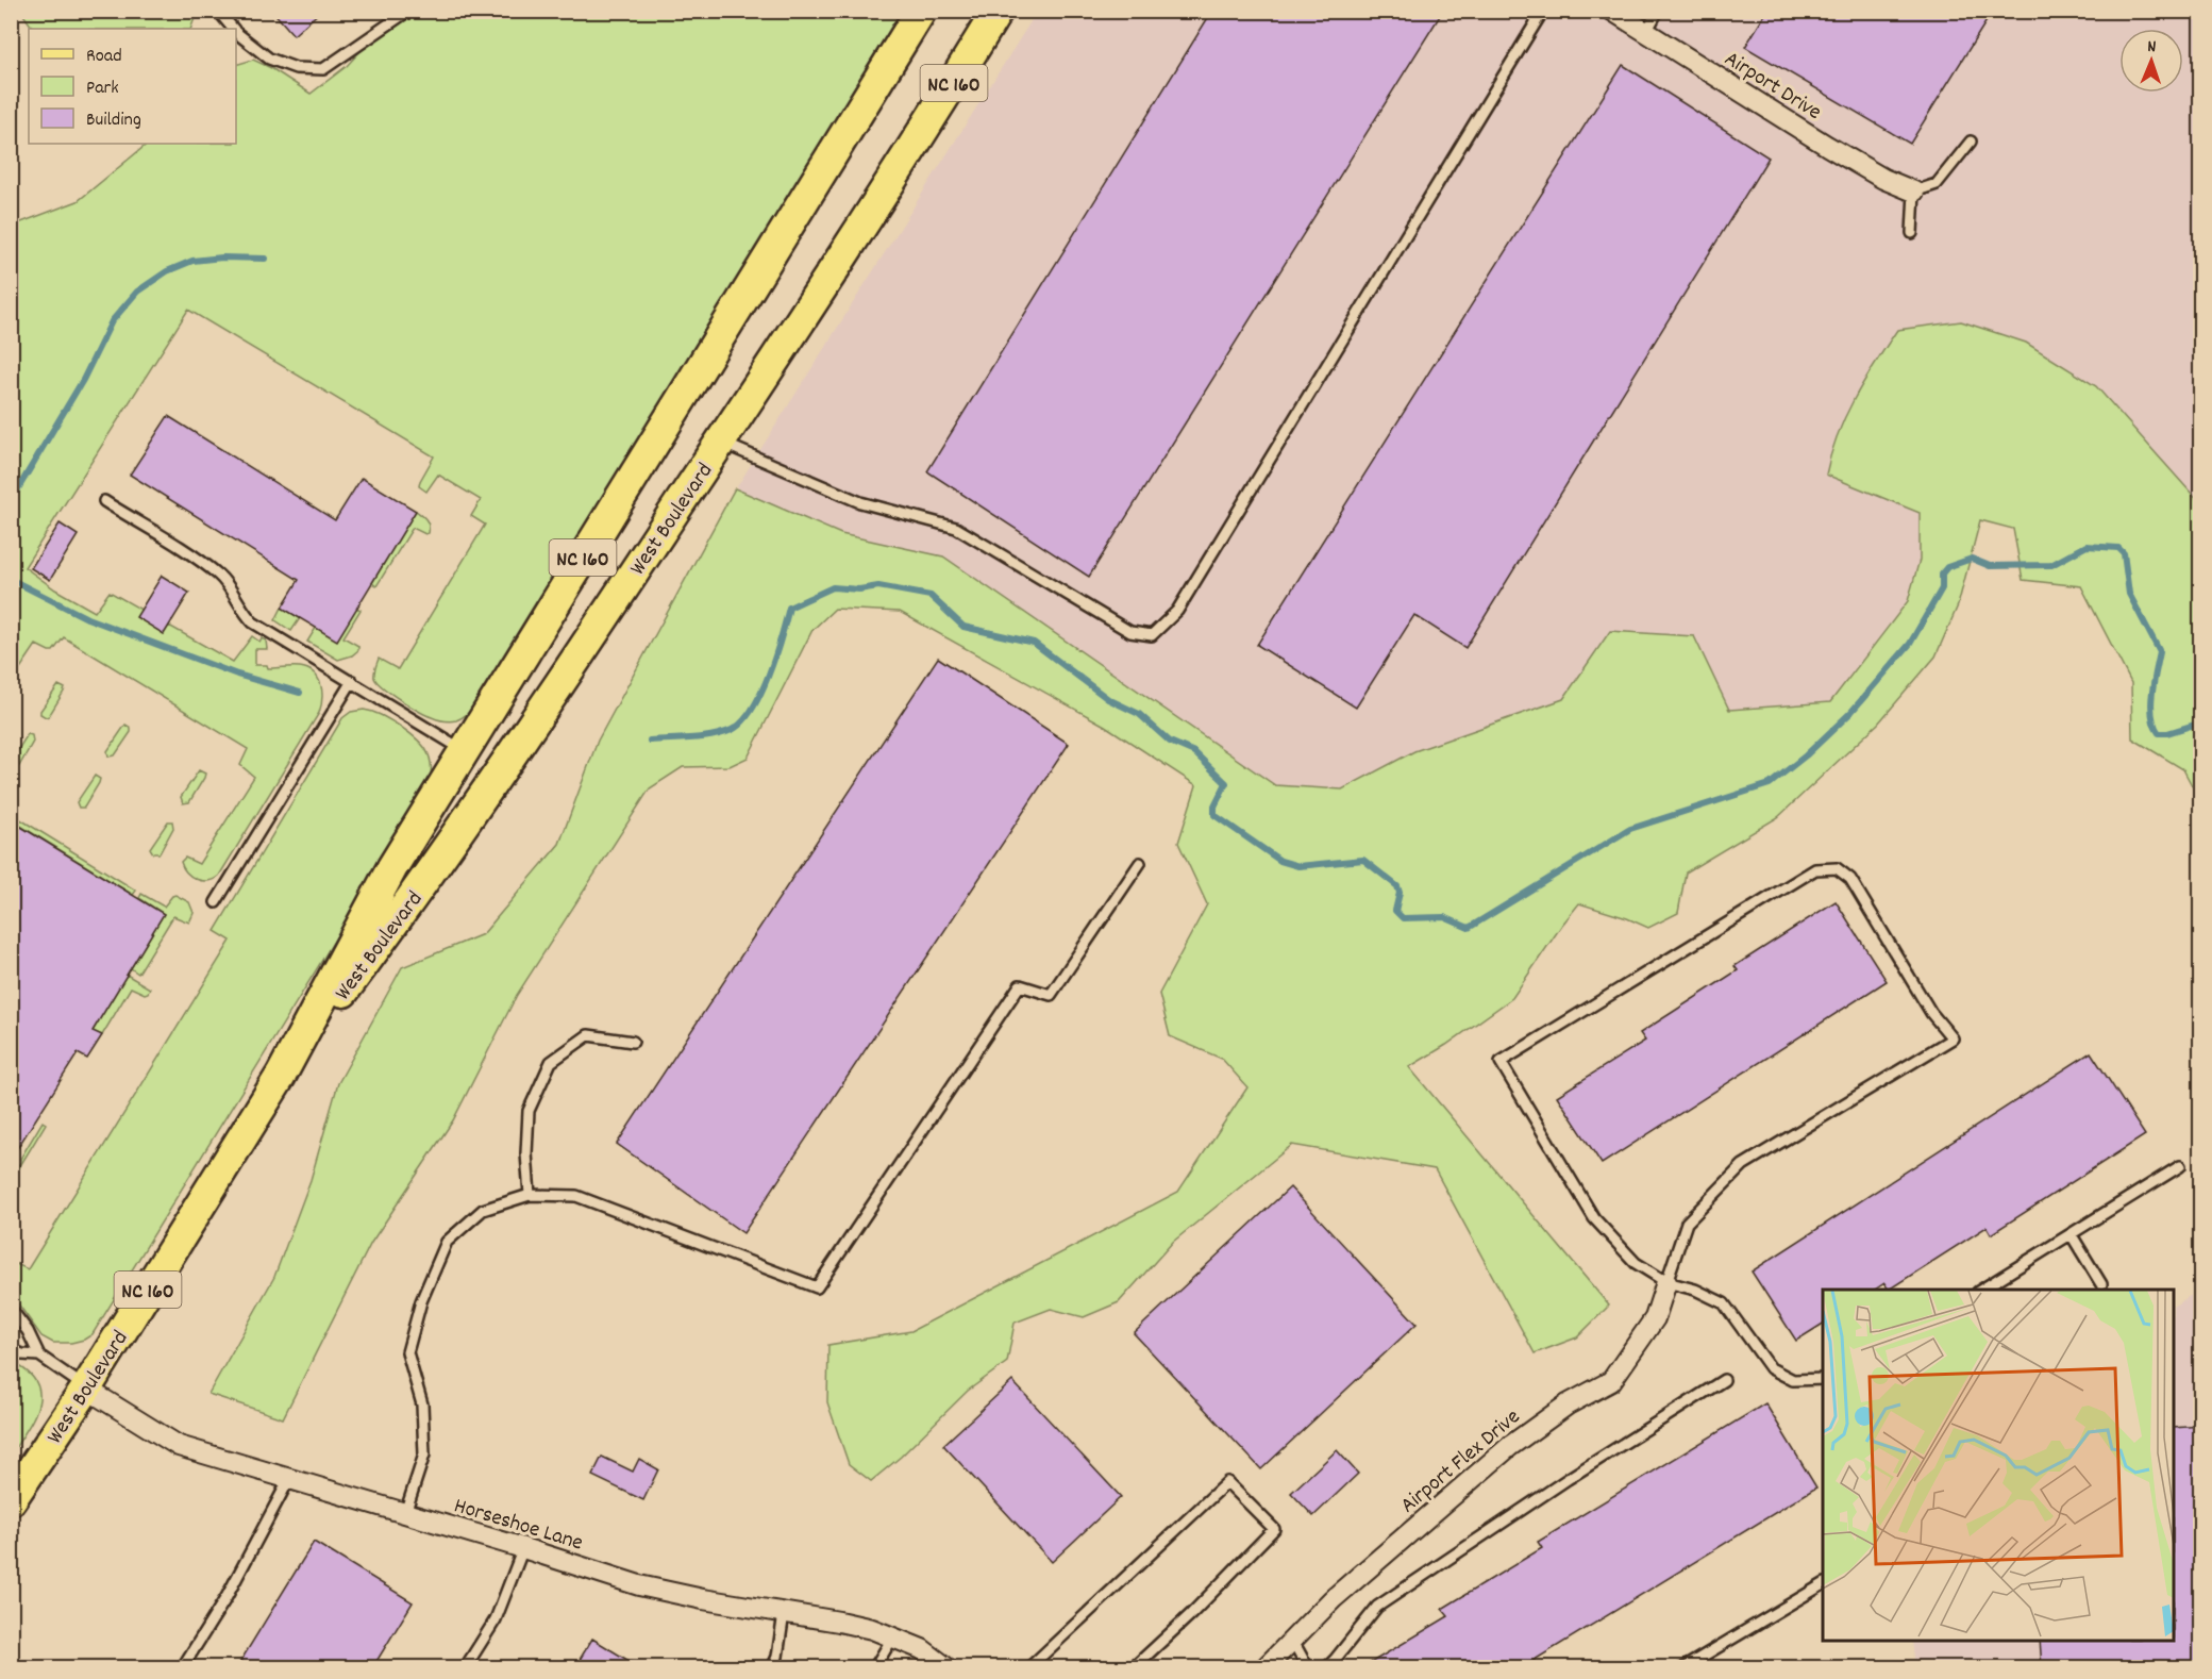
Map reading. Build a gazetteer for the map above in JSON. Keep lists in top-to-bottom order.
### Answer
{
  "streets": {
    "main road": ["NC 160", "West Boulevard"],
    "street": ["Airport Drive", "Airport Flex Drive", "Horseshoe Lane"]
  },
  "crossings": [
    ["West Boulevard", "Horseshoe Lane"]
  ],
  "legend": ["Road", "Park", "Building"],
  "north": "top"
}
